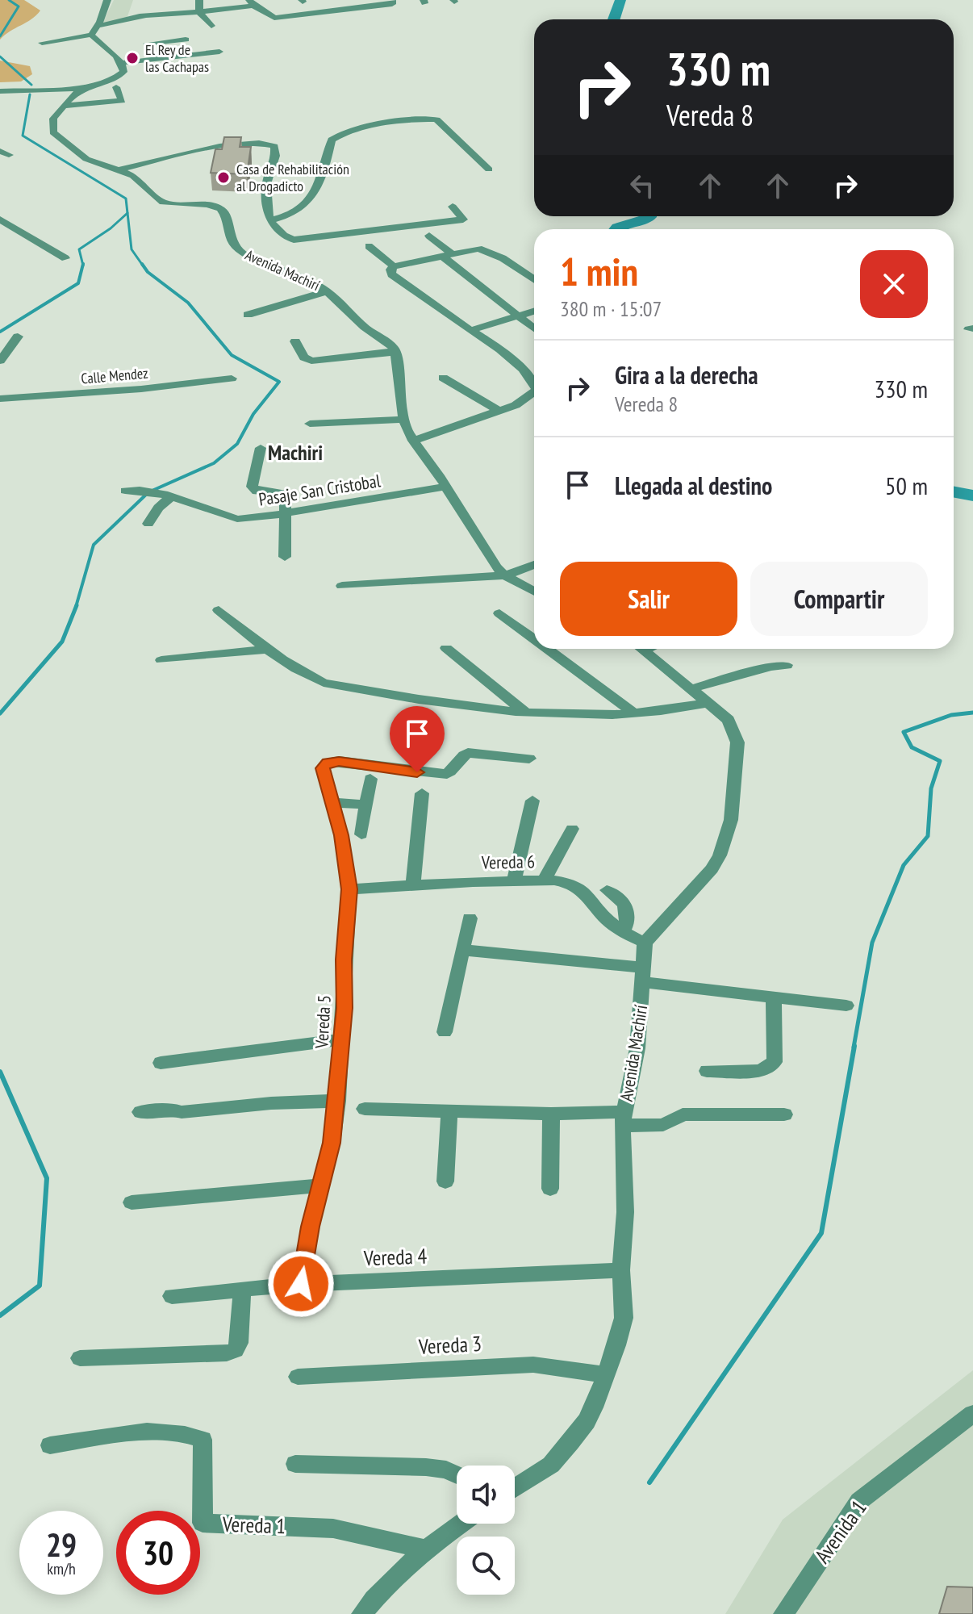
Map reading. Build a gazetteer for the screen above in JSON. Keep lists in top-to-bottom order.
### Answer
{
  "streets": {
    "street": [
      "Avenida Machirí",
      "Calle Mendez",
      "Pasaje San Cristobal",
      "Vereda 6",
      "Vereda 5",
      "Vereda 4",
      "Vereda 3",
      "Vereda 1",
      "Avenida 1"
    ]
  },
  "crossings": [
    ["Avenida Machirí", "Vereda 6"],
    ["Avenida Machirí", "Vereda 4"],
    ["Avenida Machirí", "Vereda 3"],
    ["Vereda 6", "Vereda 5"],
    ["Vereda 5", "Vereda 4"]
  ],
  "districts": ["Machiri"],
  "places": ["El Rey de las Cachapas", "Casa de Rehabilitación al Drogadicto"],
  "page": {
    "turn": ["330 m", "Vereda 8"],
    "heading": ["1 min", "380 m · 15:07"],
    "list": [
      {
        "name": "Gira a la derecha",
        "note": "Vereda 8",
        "value": "330 m"
      },
      {
        "name": "Llegada al destino",
        "value": "50 m"
      }
    ],
    "buttons": ["Salir", "Compartir"],
    "speed": "29 km/h",
    "limit": "30"
  }
}
